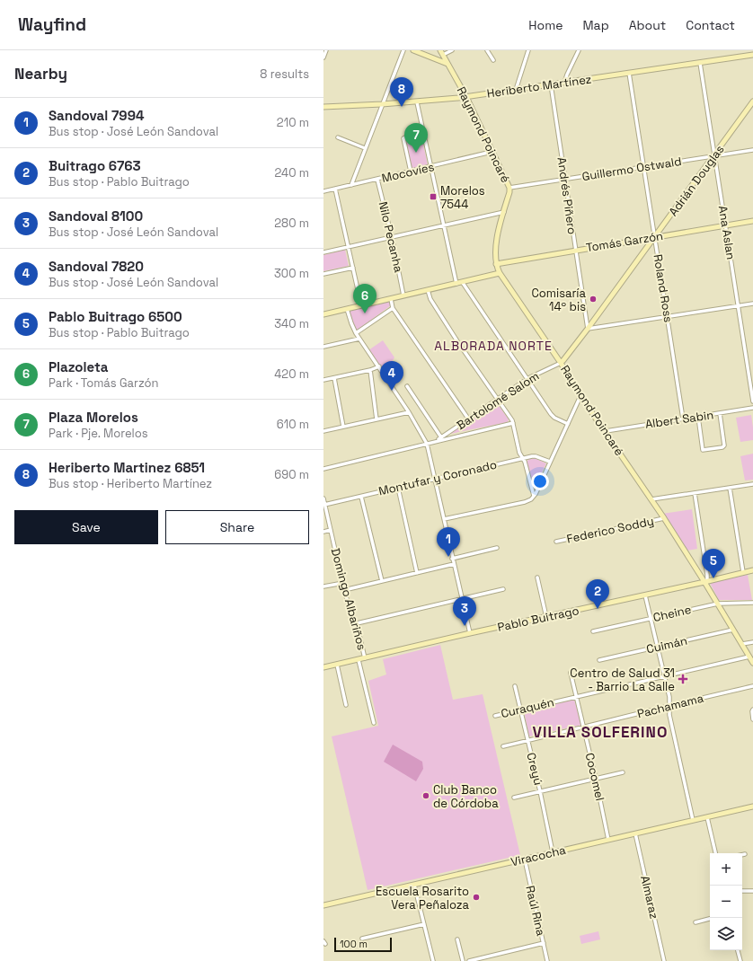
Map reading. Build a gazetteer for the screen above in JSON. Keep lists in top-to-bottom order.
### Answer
{
  "streets": {
    "street": [
      "Heriberto Martínez",
      "Raymond Poincaré",
      "Guillermo Ostwald",
      "Mocovíes",
      "Adrián Douglas",
      "Andrés Piñero",
      "Ana Aslan",
      "Nilo Pecanha",
      "Tomás Garzón",
      "Roland Ross",
      "Bartolomé Salom",
      "Albert Sabin",
      "Montufar y Coronado",
      "Federico Soddy",
      "Domingo Albariños",
      "Cheine",
      "Pablo Buitrago",
      "Cuimán",
      "Pachamama",
      "Curaquén",
      "Creyú",
      "Cocomel",
      "Viracocha",
      "Almaraz",
      "Raúl Rina"
    ]
  },
  "crossings": [
    ["Heriberto Martínez", "Raymond Poincaré"],
    ["Heriberto Martínez", "Andrés Piñero"],
    ["Heriberto Martínez", "Ana Aslan"],
    ["Heriberto Martínez", "Roland Ross"],
    ["Raymond Poincaré", "Guillermo Ostwald"],
    ["Raymond Poincaré", "Mocovíes"],
    ["Raymond Poincaré", "Adrián Douglas"],
    ["Raymond Poincaré", "Tomás Garzón"],
    ["Raymond Poincaré", "Bartolomé Salom"],
    ["Raymond Poincaré", "Albert Sabin"],
    ["Raymond Poincaré", "Federico Soddy"],
    ["Raymond Poincaré", "Cheine"],
    ["Raymond Poincaré", "Pablo Buitrago"],
    ["Raymond Poincaré", "Cuimán"],
    ["Raymond Poincaré", "Curaquén"],
    ["Guillermo Ostwald", "Adrián Douglas"],
    ["Guillermo Ostwald", "Andrés Piñero"],
    ["Guillermo Ostwald", "Ana Aslan"],
    ["Guillermo Ostwald", "Roland Ross"],
    ["Mocovíes", "Nilo Pecanha"],
    ["Adrián Douglas", "Andrés Piñero"],
    ["Adrián Douglas", "Ana Aslan"],
    ["Adrián Douglas", "Tomás Garzón"],
    ["Adrián Douglas", "Roland Ross"],
    ["Adrián Douglas", "Bartolomé Salom"],
    ["Andrés Piñero", "Tomás Garzón"],
    ["Ana Aslan", "Tomás Garzón"],
    ["Tomás Garzón", "Roland Ross"],
    ["Roland Ross", "Albert Sabin"],
    ["Montufar y Coronado", "Domingo Albariños"],
    ["Domingo Albariños", "Pablo Buitrago"],
    ["Pachamama", "Creyú"],
    ["Pachamama", "Cocomel"],
    ["Curaquén", "Creyú"],
    ["Curaquén", "Cocomel"],
    ["Creyú", "Viracocha"],
    ["Cocomel", "Viracocha"],
    ["Viracocha", "Almaraz"],
    ["Viracocha", "Raúl Rina"]
  ],
  "districts": ["ALBORADA NORTE", "VILLA SOLFERINO"],
  "places": {
    "transit": ["Morelos 7544"],
    "other": ["Comisaría 14º bis", "Club Banco de Córdoba", "Escuela Rosarito Vera Peñaloza"],
    "health": ["Centro de Salud 31 - Barrio La Salle"]
  },
  "scale_bar": "100 m",
  "page": {
    "header": "Wayfind",
    "nav": [
      "Home",
      "Map",
      "About",
      "Contact"
    ],
    "heading": ["Nearby", "8 results"],
    "pins": [
      "8",
      "7",
      "6",
      "4",
      "1",
      "5",
      "2",
      "3"
    ],
    "list": [
      {
        "mark": "1",
        "name": "Sandoval 7994",
        "note": "Bus stop · José León Sandoval",
        "value": "210 m"
      },
      {
        "mark": "2",
        "name": "Buitrago 6763",
        "note": "Bus stop · Pablo Buitrago",
        "value": "240 m"
      },
      {
        "mark": "3",
        "name": "Sandoval 8100",
        "note": "Bus stop · José León Sandoval",
        "value": "280 m"
      },
      {
        "mark": "4",
        "name": "Sandoval 7820",
        "note": "Bus stop · José León Sandoval",
        "value": "300 m"
      },
      {
        "mark": "5",
        "name": "Pablo Buitrago 6500",
        "note": "Bus stop · Pablo Buitrago",
        "value": "340 m"
      },
      {
        "mark": "6",
        "name": "Plazoleta",
        "note": "Park · Tomás Garzón",
        "value": "420 m"
      },
      {
        "mark": "7",
        "name": "Plaza Morelos",
        "note": "Park · Pje. Morelos",
        "value": "610 m"
      },
      {
        "mark": "8",
        "name": "Heriberto Martinez 6851",
        "note": "Bus stop · Heriberto Martínez",
        "value": "690 m"
      }
    ],
    "buttons": ["Save", "Share"],
    "map_buttons": ["+", "−"],
    "scale": "100 m"
  }
}
